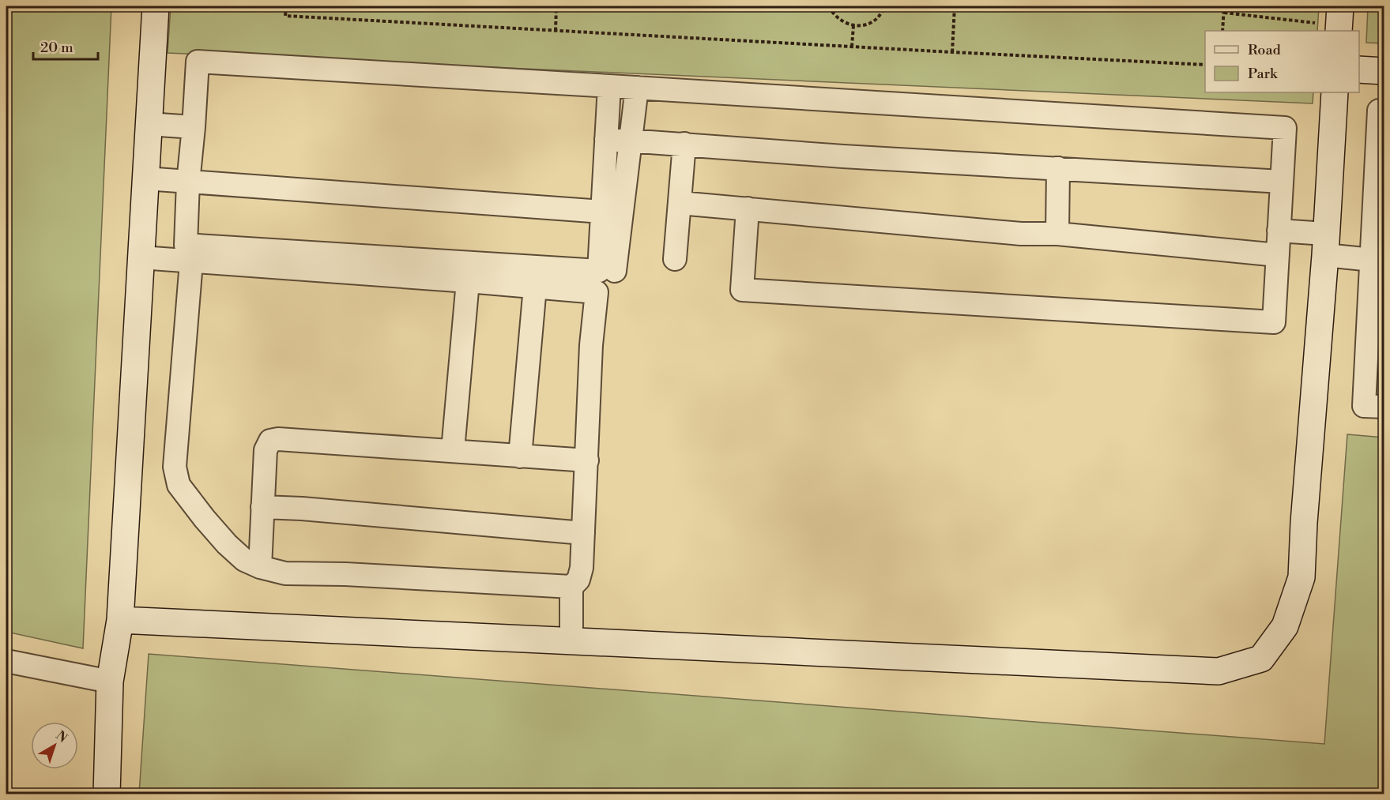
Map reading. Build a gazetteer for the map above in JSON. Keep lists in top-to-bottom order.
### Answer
{
  "legend": ["Road", "Park"],
  "scale_bar": "20 m",
  "north": "top right"
}
